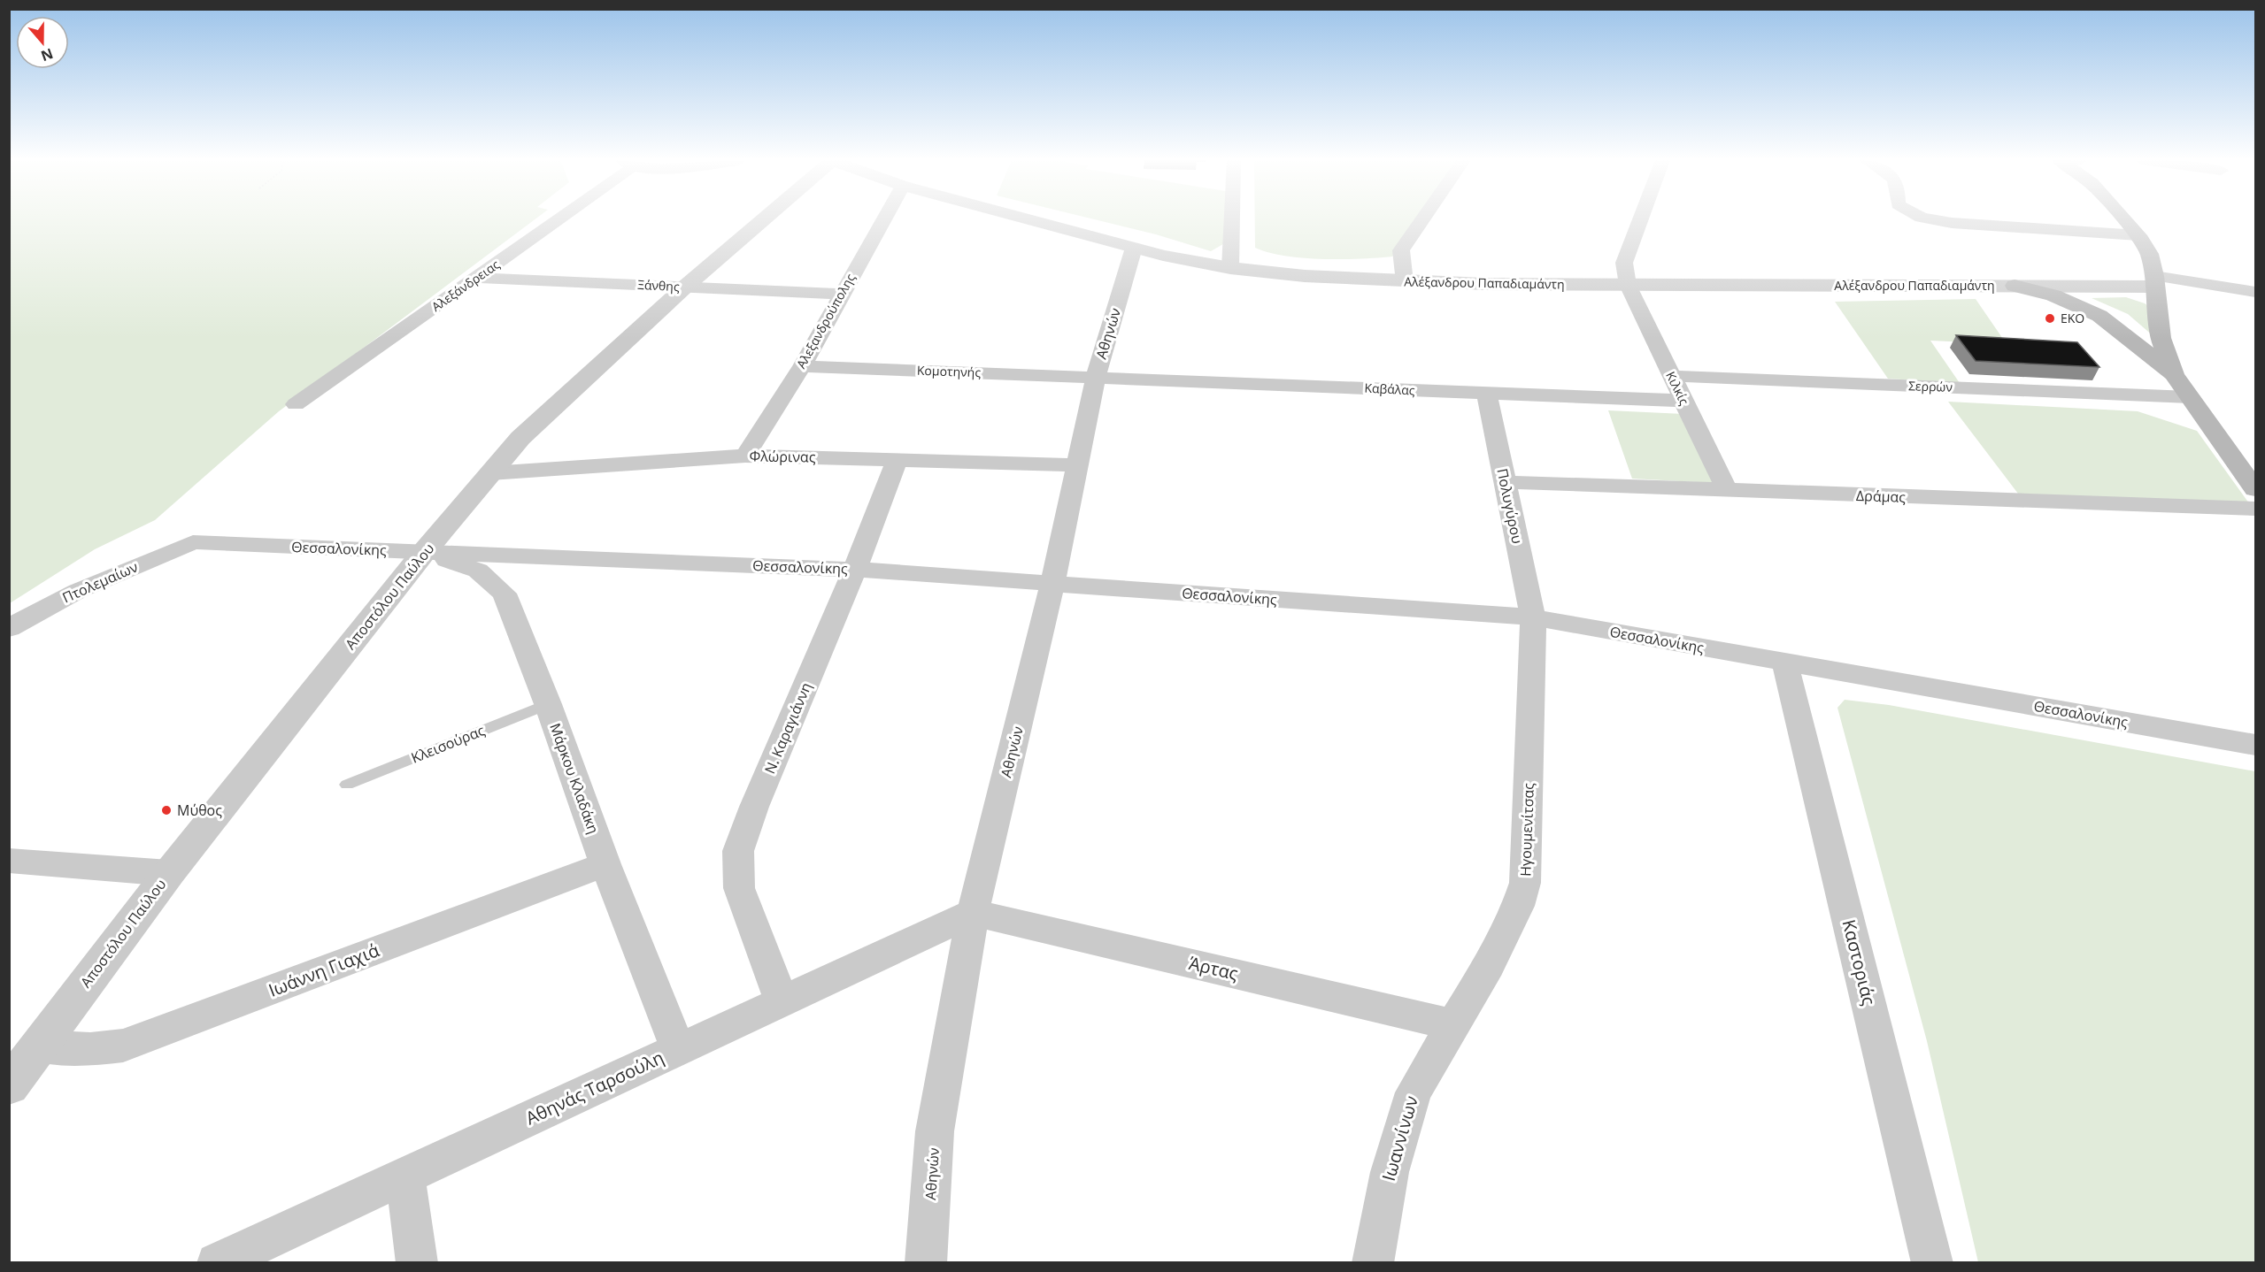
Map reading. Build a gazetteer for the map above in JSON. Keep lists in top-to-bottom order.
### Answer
{
  "streets": {
    "street": [
      "Αλέξανδρου Παπαδιαμάντη",
      "Αλεξάνδρειας",
      "Ξάνθης",
      "Αλεξανδρούπολης",
      "Αθηνών",
      "Κομοτηνής",
      "Σερρών",
      "Κιλκίς",
      "Καβάλας",
      "Φλώρινας",
      "Δράμας",
      "Πολυγύρου",
      "Θεσσαλονίκης",
      "Πτολεμαίων",
      "Αποστόλου Παύλου",
      "Ν. Καραγιάννη",
      "Μάρκου Κλαδάκη",
      "Ηγουμενίτσας",
      "Καστοριάς",
      "Άρτας",
      "Ιωάννη Γιαχιά",
      "Αθηνάς Ταρσούλη",
      "Ιωαννίνων"
    ],
    "lane": ["Κλεισούρας"]
  },
  "crossings": [
    ["Αλέξανδρου Παπαδιαμάντη", "Αθηνών"],
    ["Αλέξανδρου Παπαδιαμάντη", "Κιλκίς"],
    ["Αλεξάνδρειας", "Ξάνθης"],
    ["Ξάνθης", "Αλεξανδρούπολης"],
    ["Ξάνθης", "Αποστόλου Παύλου"],
    ["Αλεξανδρούπολης", "Κομοτηνής"],
    ["Αλεξανδρούπολης", "Φλώρινας"],
    ["Αθηνών", "Κομοτηνής"],
    ["Αθηνών", "Καβάλας"],
    ["Αθηνών", "Φλώρινας"],
    ["Αθηνών", "Θεσσαλονίκης"],
    ["Αθηνών", "Άρτας"],
    ["Αθηνών", "Αθηνάς Ταρσούλη"],
    ["Κομοτηνής", "Καβάλας"],
    ["Σερρών", "Κιλκίς"],
    ["Κιλκίς", "Καβάλας"],
    ["Κιλκίς", "Δράμας"],
    ["Καβάλας", "Πολυγύρου"],
    ["Φλώρινας", "Αποστόλου Παύλου"],
    ["Φλώρινας", "Ν. Καραγιάννη"],
    ["Δράμας", "Πολυγύρου"],
    ["Πολυγύρου", "Θεσσαλονίκης"],
    ["Πολυγύρου", "Ηγουμενίτσας"],
    ["Θεσσαλονίκης", "Πτολεμαίων"],
    ["Θεσσαλονίκης", "Αποστόλου Παύλου"],
    ["Θεσσαλονίκης", "Ν. Καραγιάννη"],
    ["Θεσσαλονίκης", "Μάρκου Κλαδάκη"],
    ["Θεσσαλονίκης", "Ηγουμενίτσας"],
    ["Θεσσαλονίκης", "Καστοριάς"],
    ["Αποστόλου Παύλου", "Μάρκου Κλαδάκη"],
    ["Αποστόλου Παύλου", "Ιωάννη Γιαχιά"],
    ["Ν. Καραγιάννη", "Αθηνάς Ταρσούλη"],
    ["Κλεισούρας", "Μάρκου Κλαδάκη"],
    ["Μάρκου Κλαδάκη", "Ιωάννη Γιαχιά"],
    ["Μάρκου Κλαδάκη", "Αθηνάς Ταρσούλη"],
    ["Ηγουμενίτσας", "Άρτας"],
    ["Ηγουμενίτσας", "Ιωαννίνων"],
    ["Άρτας", "Αθηνάς Ταρσούλη"],
    ["Άρτας", "Ιωαννίνων"]
  ],
  "places": ["EKO", "Μύθος"],
  "north": "bottom"
}
